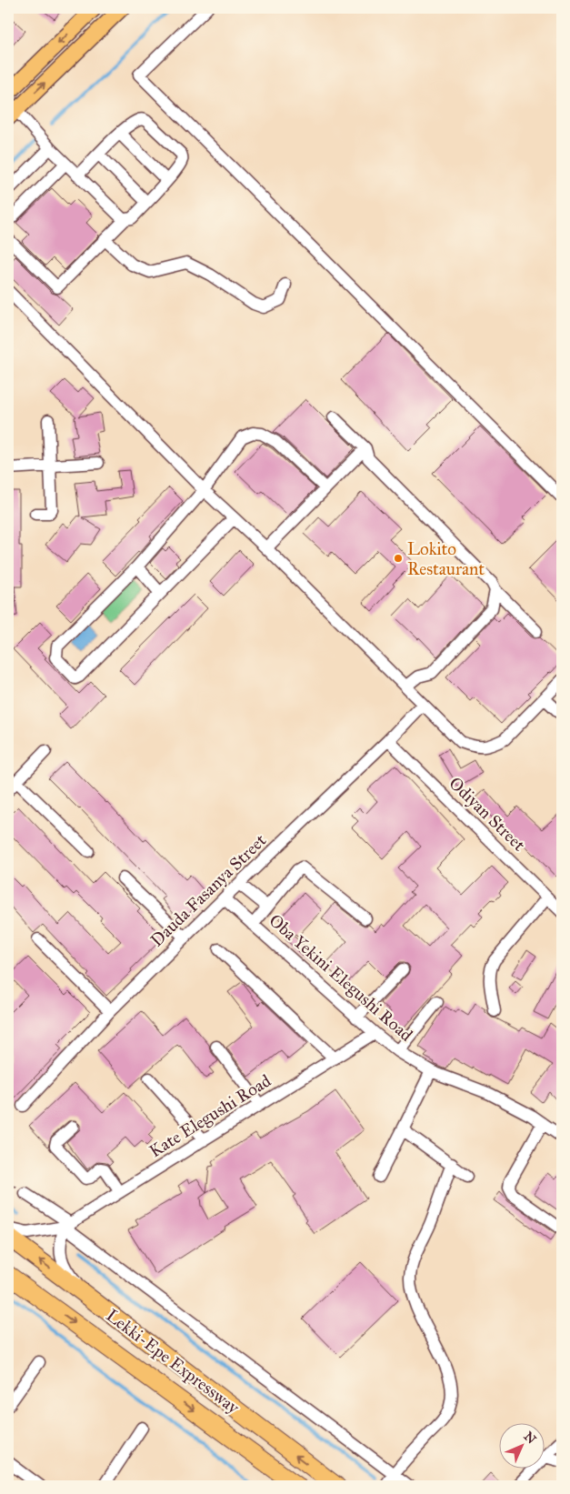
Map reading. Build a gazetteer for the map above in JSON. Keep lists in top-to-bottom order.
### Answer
{
  "streets": {
    "highway": ["Lekki-Epe Expressway"],
    "street": [
      "Odiyan Street",
      "Dauda Fasanya Street",
      "Oba Yekini Elegushi Road",
      "Kate Elegushi Road"
    ]
  },
  "crossings": [
    ["Odiyan Street", "Dauda Fasanya Street"],
    ["Dauda Fasanya Street", "Oba Yekini Elegushi Road"],
    ["Oba Yekini Elegushi Road", "Kate Elegushi Road"]
  ],
  "places": ["Lokito Restaurant"],
  "north": "top right"
}
